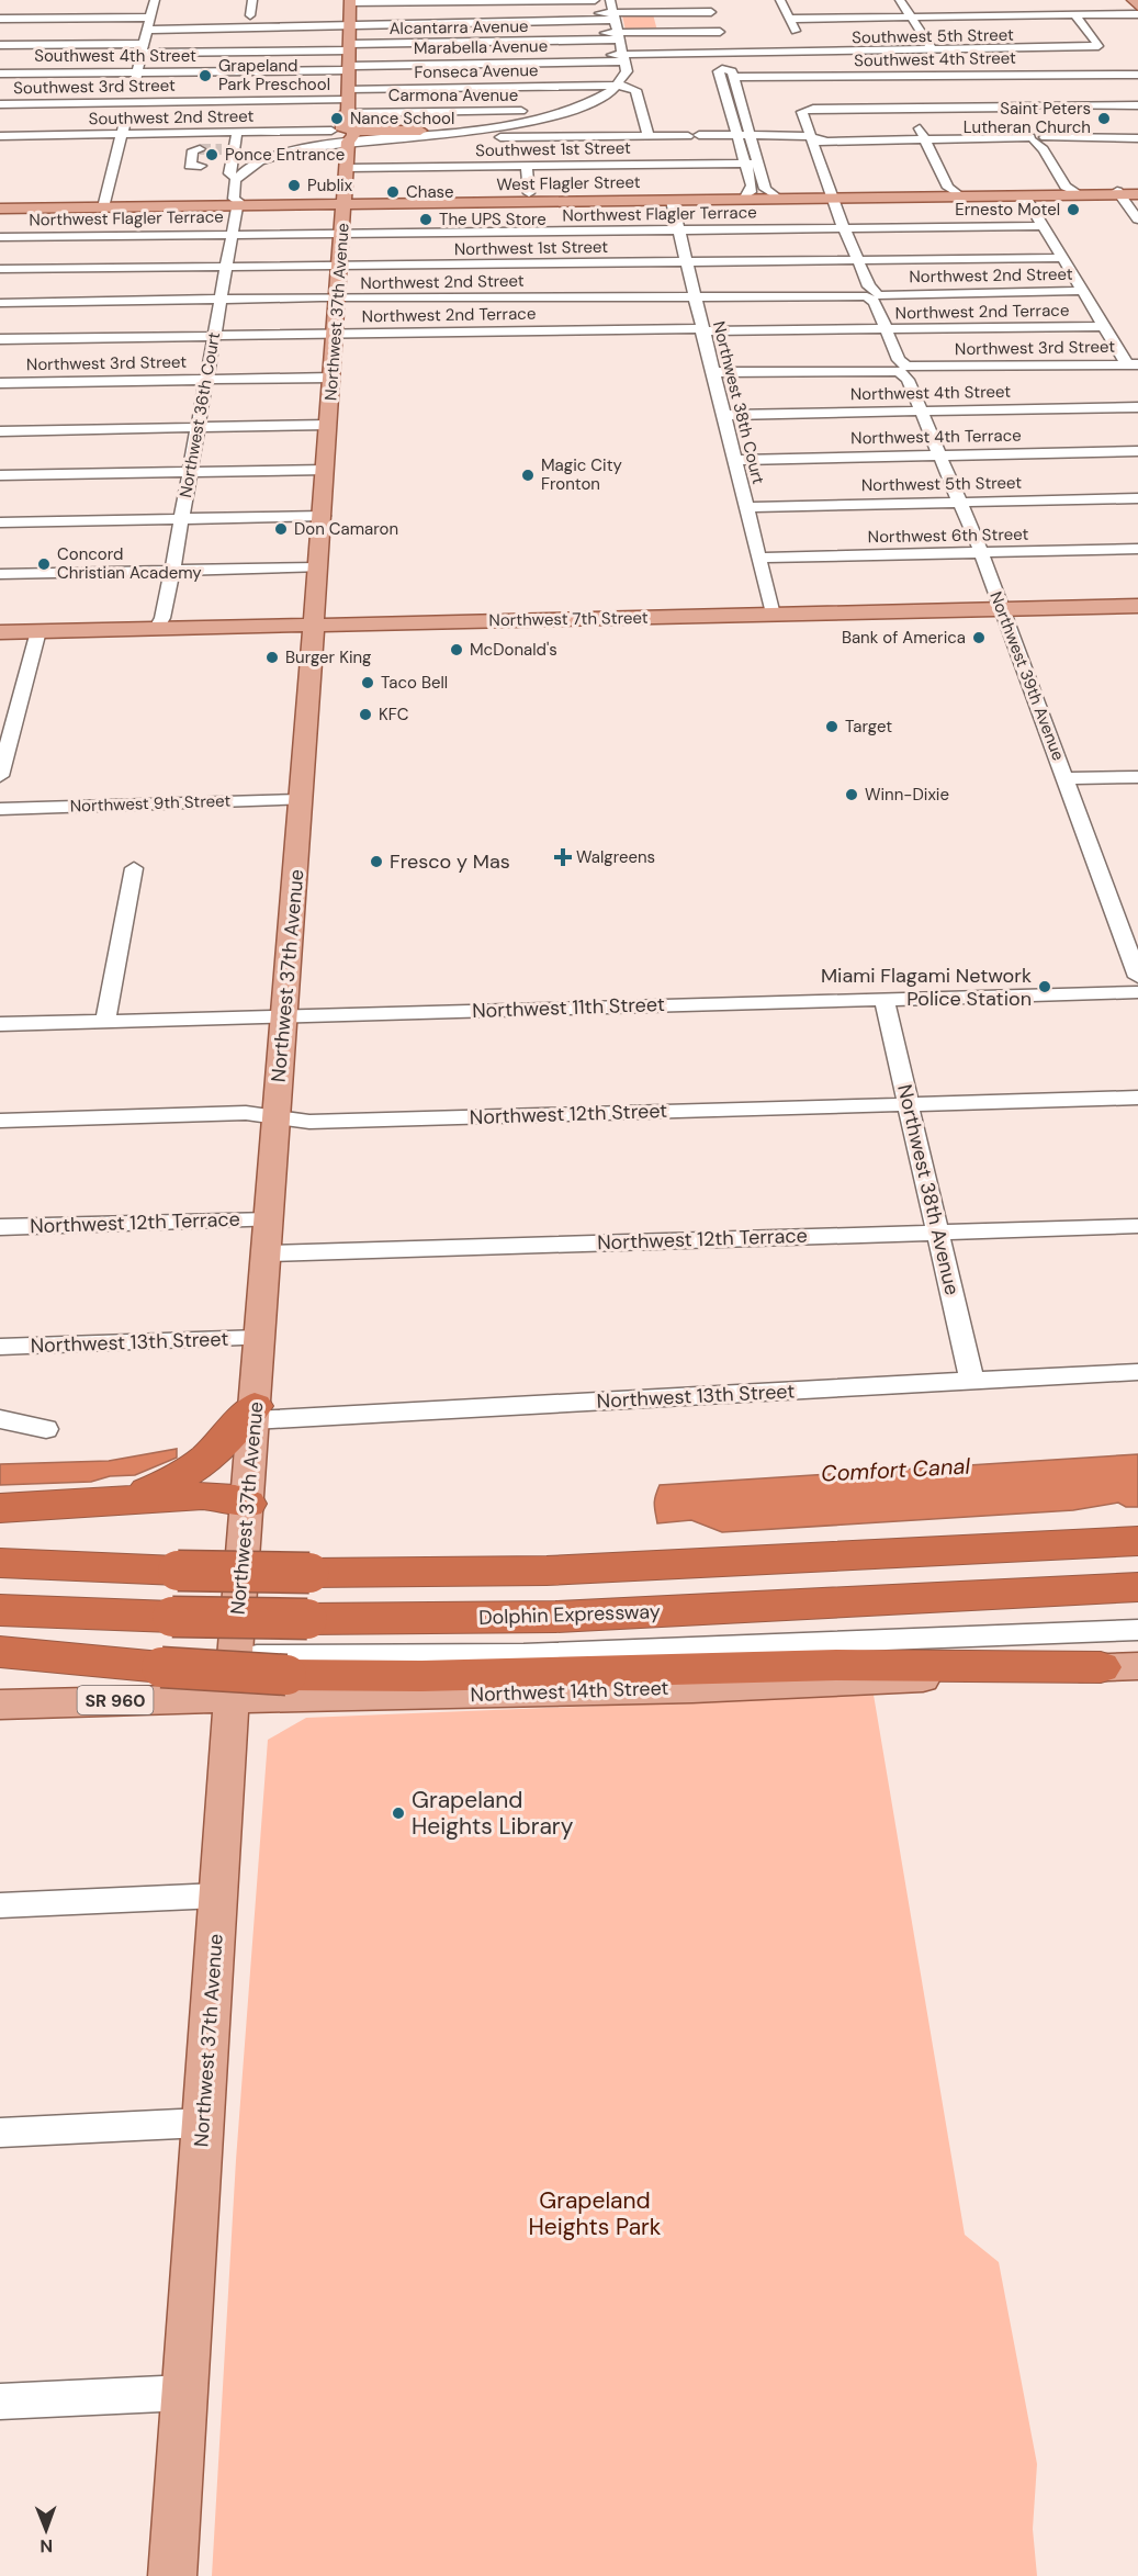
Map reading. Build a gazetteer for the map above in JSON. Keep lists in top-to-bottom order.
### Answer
{
  "streets": {
    "highway": ["Dolphin Expressway"],
    "main road": [
      "West Flagler Street",
      "Northwest 37th Avenue",
      "Northwest 7th Street",
      "Northwest 14th Street",
      "SR 960"
    ],
    "street": [
      "Alcantarra Avenue",
      "Southwest 5th Street",
      "Marabella Avenue",
      "Southwest 4th Street",
      "Fonseca Avenue",
      "Southwest 3rd Street",
      "Carmona Avenue",
      "Southwest 2nd Street",
      "Southwest 1st Street",
      "Northwest Flagler Terrace",
      "Northwest 1st Street",
      "Northwest 2nd Street",
      "Northwest 2nd Terrace",
      "Northwest 3rd Street",
      "Northwest 4th Street",
      "Northwest 38th Court",
      "Northwest 36th Court",
      "Northwest 4th Terrace",
      "Northwest 5th Street",
      "Northwest 6th Street",
      "Northwest 39th Avenue",
      "Northwest 9th Street",
      "Northwest 11th Street",
      "Northwest 12th Street",
      "Northwest 38th Avenue",
      "Northwest 12th Terrace",
      "Northwest 13th Street"
    ]
  },
  "crossings": [
    ["Alcantarra Avenue", "Northwest 37th Avenue"],
    ["Southwest 5th Street", "Marabella Avenue"],
    ["Marabella Avenue", "Southwest 4th Street"],
    ["Marabella Avenue", "Northwest 37th Avenue"],
    ["Southwest 4th Street", "Northwest 37th Avenue"],
    ["Fonseca Avenue", "Southwest 3rd Street"],
    ["Fonseca Avenue", "Carmona Avenue"],
    ["Fonseca Avenue", "Northwest 37th Avenue"],
    ["Southwest 3rd Street", "Carmona Avenue"],
    ["Southwest 3rd Street", "Northwest 37th Avenue"],
    ["Carmona Avenue", "Northwest 37th Avenue"],
    ["Southwest 2nd Street", "Northwest 37th Avenue"],
    ["Southwest 1st Street", "Northwest 37th Avenue"],
    ["West Flagler Street", "Northwest 37th Avenue"],
    ["West Flagler Street", "Northwest 38th Court"],
    ["West Flagler Street", "Northwest 36th Court"],
    ["West Flagler Street", "Northwest 39th Avenue"],
    ["Northwest Flagler Terrace", "Northwest 37th Avenue"],
    ["Northwest Flagler Terrace", "Northwest 38th Court"],
    ["Northwest Flagler Terrace", "Northwest 36th Court"],
    ["Northwest Flagler Terrace", "Northwest 39th Avenue"],
    ["Northwest 1st Street", "Northwest 37th Avenue"],
    ["Northwest 1st Street", "Northwest 38th Court"],
    ["Northwest 1st Street", "Northwest 36th Court"],
    ["Northwest 1st Street", "Northwest 39th Avenue"],
    ["Northwest 2nd Street", "Northwest 37th Avenue"],
    ["Northwest 2nd Street", "Northwest 38th Court"],
    ["Northwest 2nd Street", "Northwest 36th Court"],
    ["Northwest 2nd Street", "Northwest 39th Avenue"],
    ["Northwest 37th Avenue", "Northwest 2nd Terrace"],
    ["Northwest 37th Avenue", "Northwest 3rd Street"],
    ["Northwest 37th Avenue", "Northwest 7th Street"],
    ["Northwest 37th Avenue", "Northwest 9th Street"],
    ["Northwest 37th Avenue", "Northwest 11th Street"],
    ["Northwest 37th Avenue", "Northwest 12th Street"],
    ["Northwest 37th Avenue", "Northwest 12th Terrace"],
    ["Northwest 37th Avenue", "Northwest 13th Street"],
    ["Northwest 37th Avenue", "Northwest 14th Street"],
    ["Northwest 2nd Terrace", "Northwest 38th Court"],
    ["Northwest 2nd Terrace", "Northwest 36th Court"],
    ["Northwest 2nd Terrace", "Northwest 39th Avenue"],
    ["Northwest 3rd Street", "Northwest 38th Court"],
    ["Northwest 3rd Street", "Northwest 36th Court"],
    ["Northwest 3rd Street", "Northwest 39th Avenue"],
    ["Northwest 4th Street", "Northwest 38th Court"],
    ["Northwest 4th Street", "Northwest 39th Avenue"],
    ["Northwest 38th Court", "Northwest 4th Terrace"],
    ["Northwest 38th Court", "Northwest 5th Street"],
    ["Northwest 38th Court", "Northwest 6th Street"],
    ["Northwest 38th Court", "Northwest 7th Street"],
    ["Northwest 36th Court", "Northwest 7th Street"],
    ["Northwest 4th Terrace", "Northwest 39th Avenue"],
    ["Northwest 5th Street", "Northwest 39th Avenue"],
    ["Northwest 6th Street", "Northwest 39th Avenue"],
    ["Northwest 7th Street", "Northwest 39th Avenue"],
    ["Northwest 11th Street", "Northwest 38th Avenue"],
    ["Northwest 12th Street", "Northwest 38th Avenue"],
    ["Northwest 38th Avenue", "Northwest 12th Terrace"],
    ["Northwest 38th Avenue", "Northwest 13th Street"]
  ],
  "water": ["Comfort Canal"],
  "parks": ["Grapeland Heights Park"],
  "places": {
    "other": [
      "Grapeland Park Preschool",
      "Nance School",
      "Saint Peters Lutheran Church",
      "Ponce Entrance",
      "Publix",
      "Chase",
      "Ernesto Motel",
      "The UPS Store",
      "Magic City Fronton",
      "Don Camaron",
      "Concord Christian Academy",
      "Bank of America",
      "McDonald's",
      "Burger King",
      "Taco Bell",
      "KFC",
      "Target",
      "Winn-Dixie",
      "Fresco y Mas",
      "Miami Flagami Network Police Station",
      "Grapeland Heights Library"
    ],
    "health": ["Walgreens"]
  },
  "north": "bottom"
}
